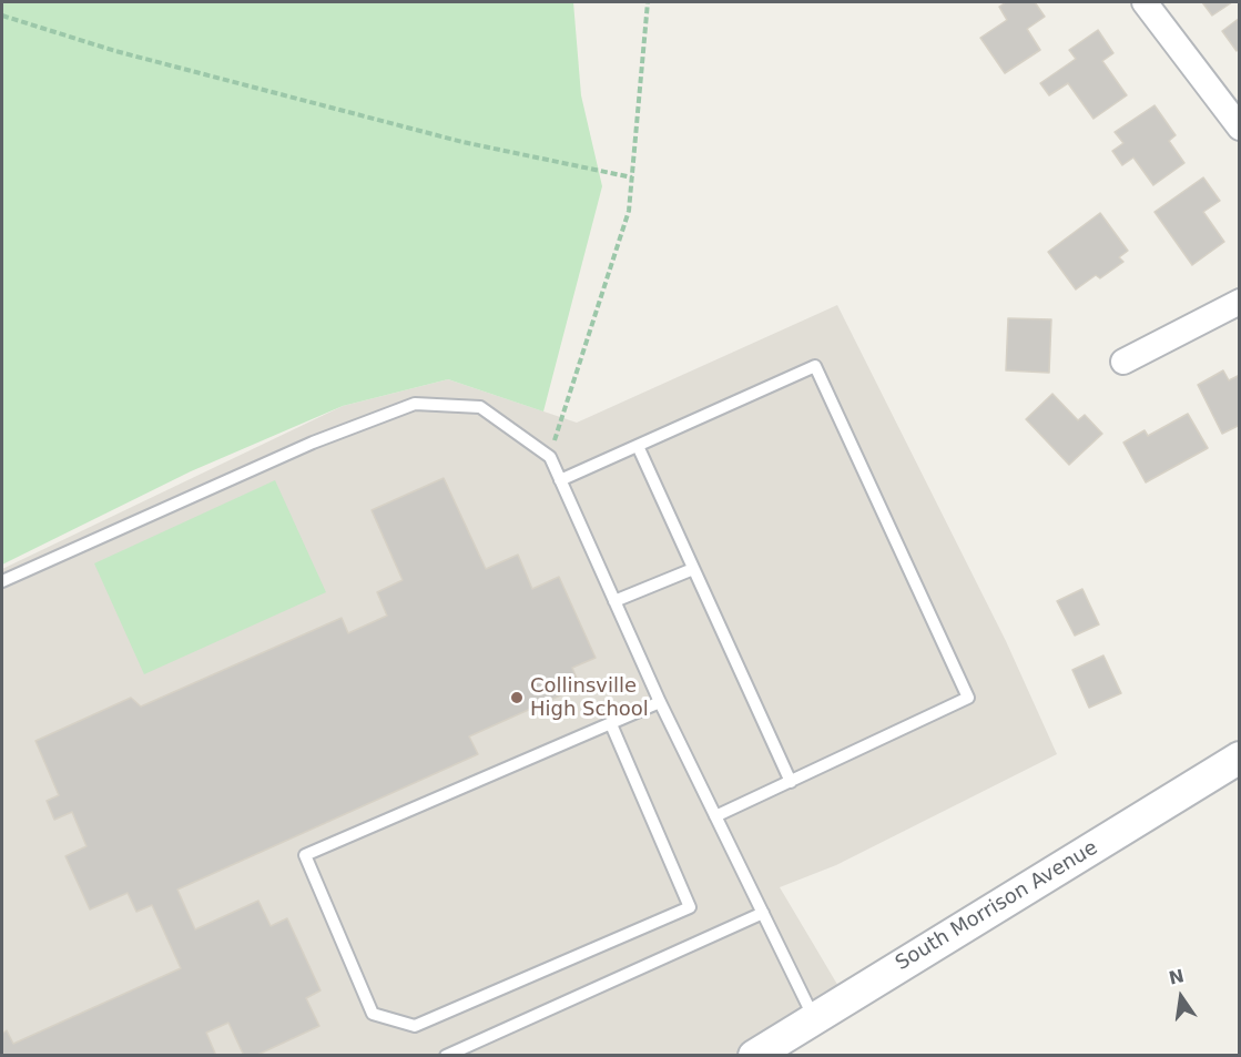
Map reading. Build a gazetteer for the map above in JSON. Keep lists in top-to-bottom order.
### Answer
{
  "streets": {
    "street": ["South Morrison Avenue"]
  },
  "places": ["Collinsville High School"],
  "north": "top"
}
